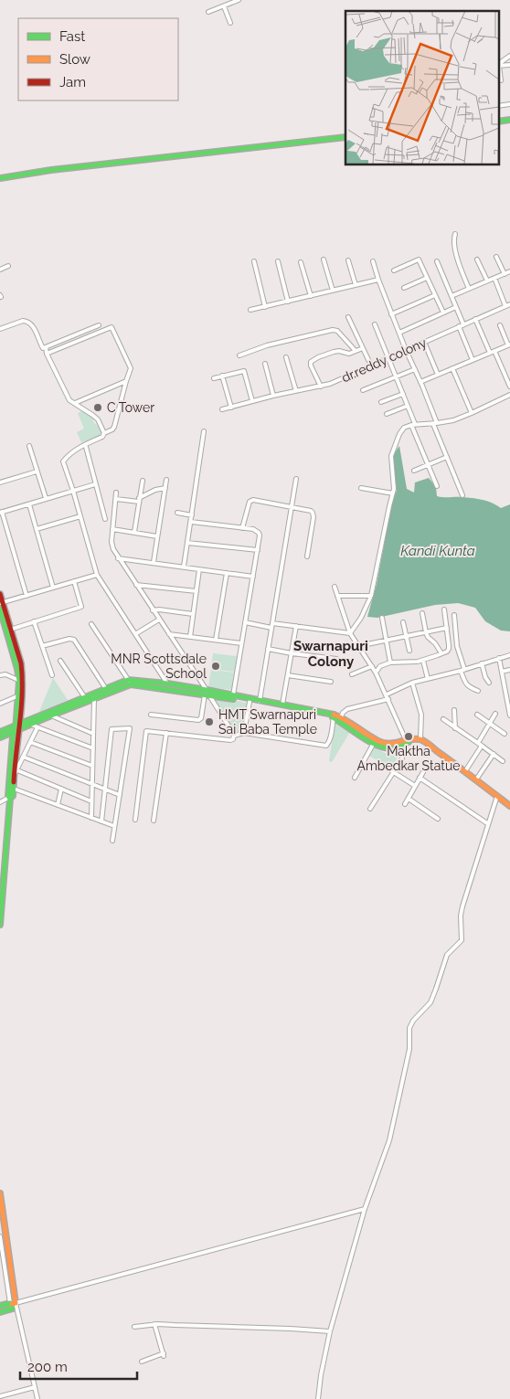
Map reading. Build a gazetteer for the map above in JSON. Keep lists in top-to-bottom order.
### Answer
{
  "streets": {
    "street": ["dr.reddy colony"]
  },
  "districts": ["Swarnapuri Colony"],
  "water": ["Kandi Kunta"],
  "places": [
    "C Tower",
    "MNR Scottsdale School",
    "HMT Swarnapuri Sai Baba Temple",
    "Maktha Ambedkar Statue"
  ],
  "legend": ["Fast", "Slow", "Jam"],
  "scale_bar": "200 m"
}
